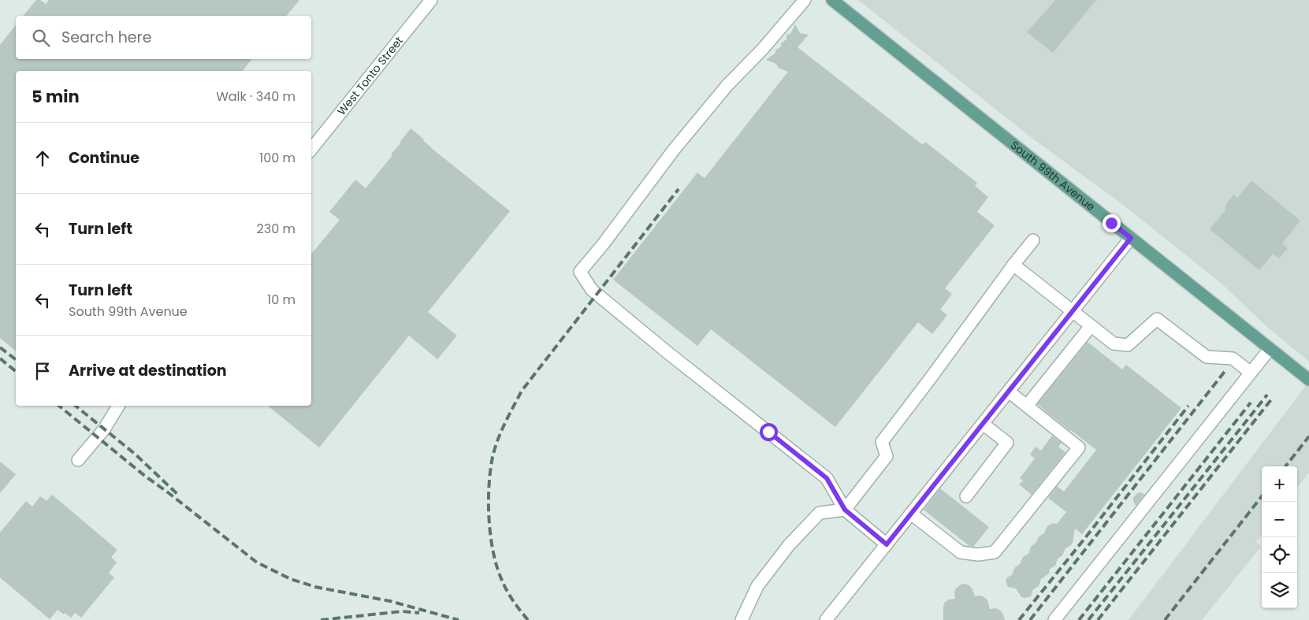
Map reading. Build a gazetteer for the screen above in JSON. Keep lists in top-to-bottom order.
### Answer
{
  "streets": {
    "main road": ["South 99th Avenue"],
    "street": ["West Tonto Street"]
  },
  "page": {
    "search": "Search here",
    "heading": ["5 min", "Walk · 340 m"],
    "list": [
      ["Continue", "100 m"],
      ["Turn left", "230 m"],
      ["Turn left", "South 99th Avenue", "10 m"],
      "Arrive at destination"
    ],
    "map_buttons": ["+", "−"]
  }
}
